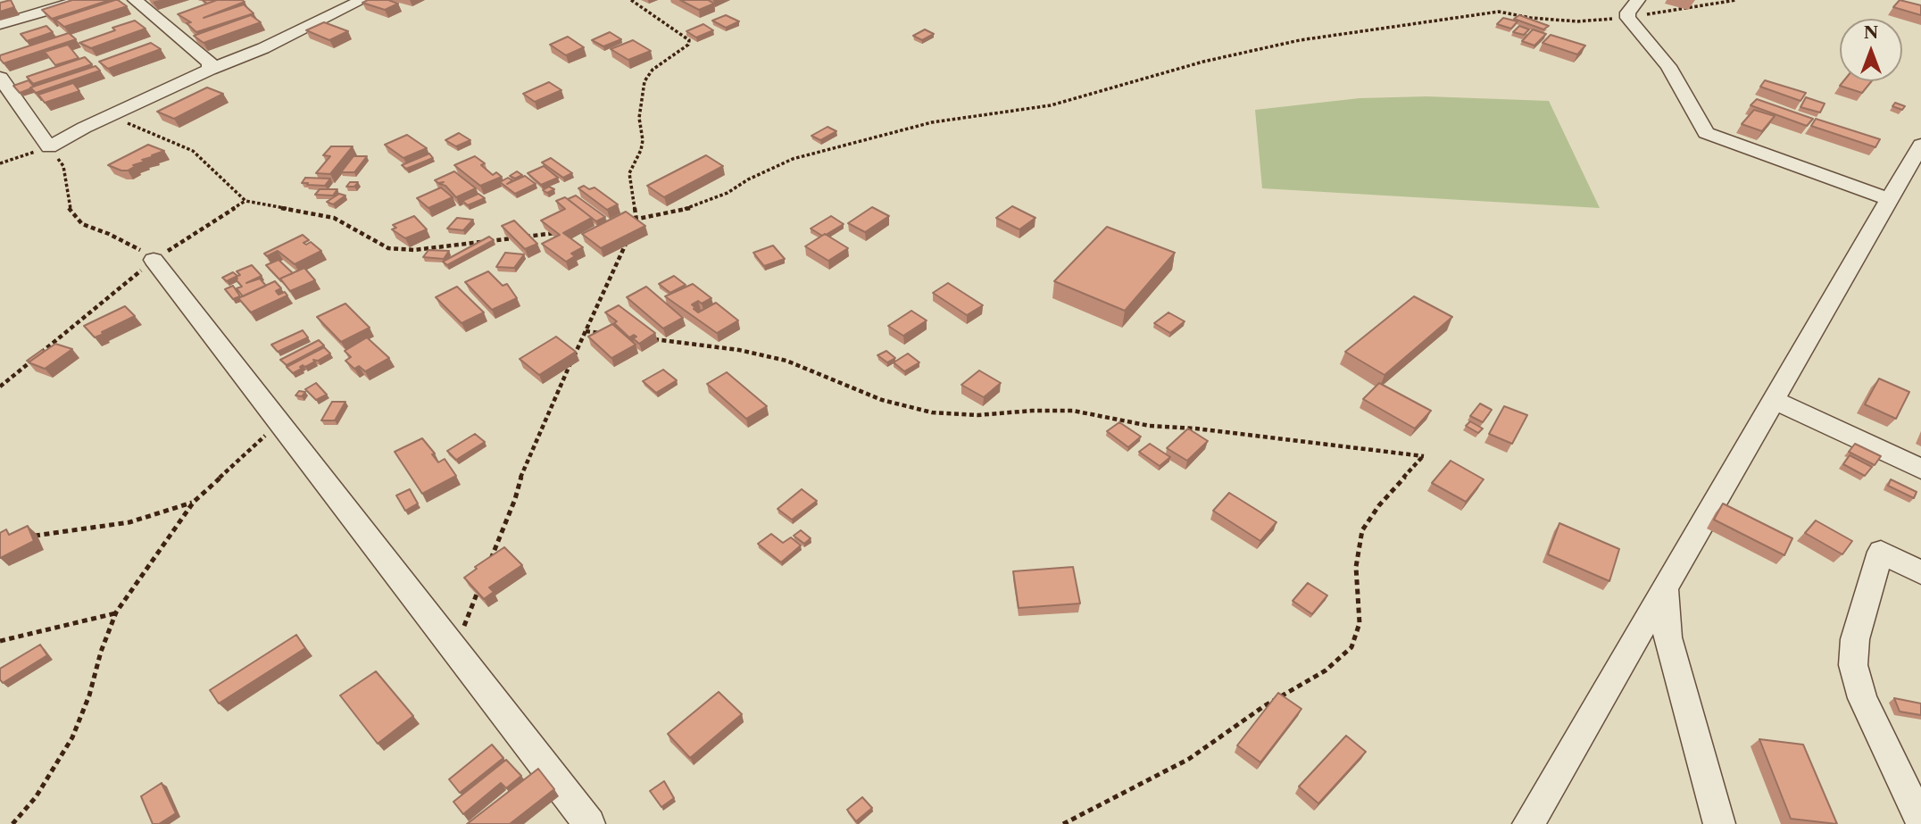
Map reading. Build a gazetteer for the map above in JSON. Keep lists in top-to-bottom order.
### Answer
{
  "north": "top"
}
